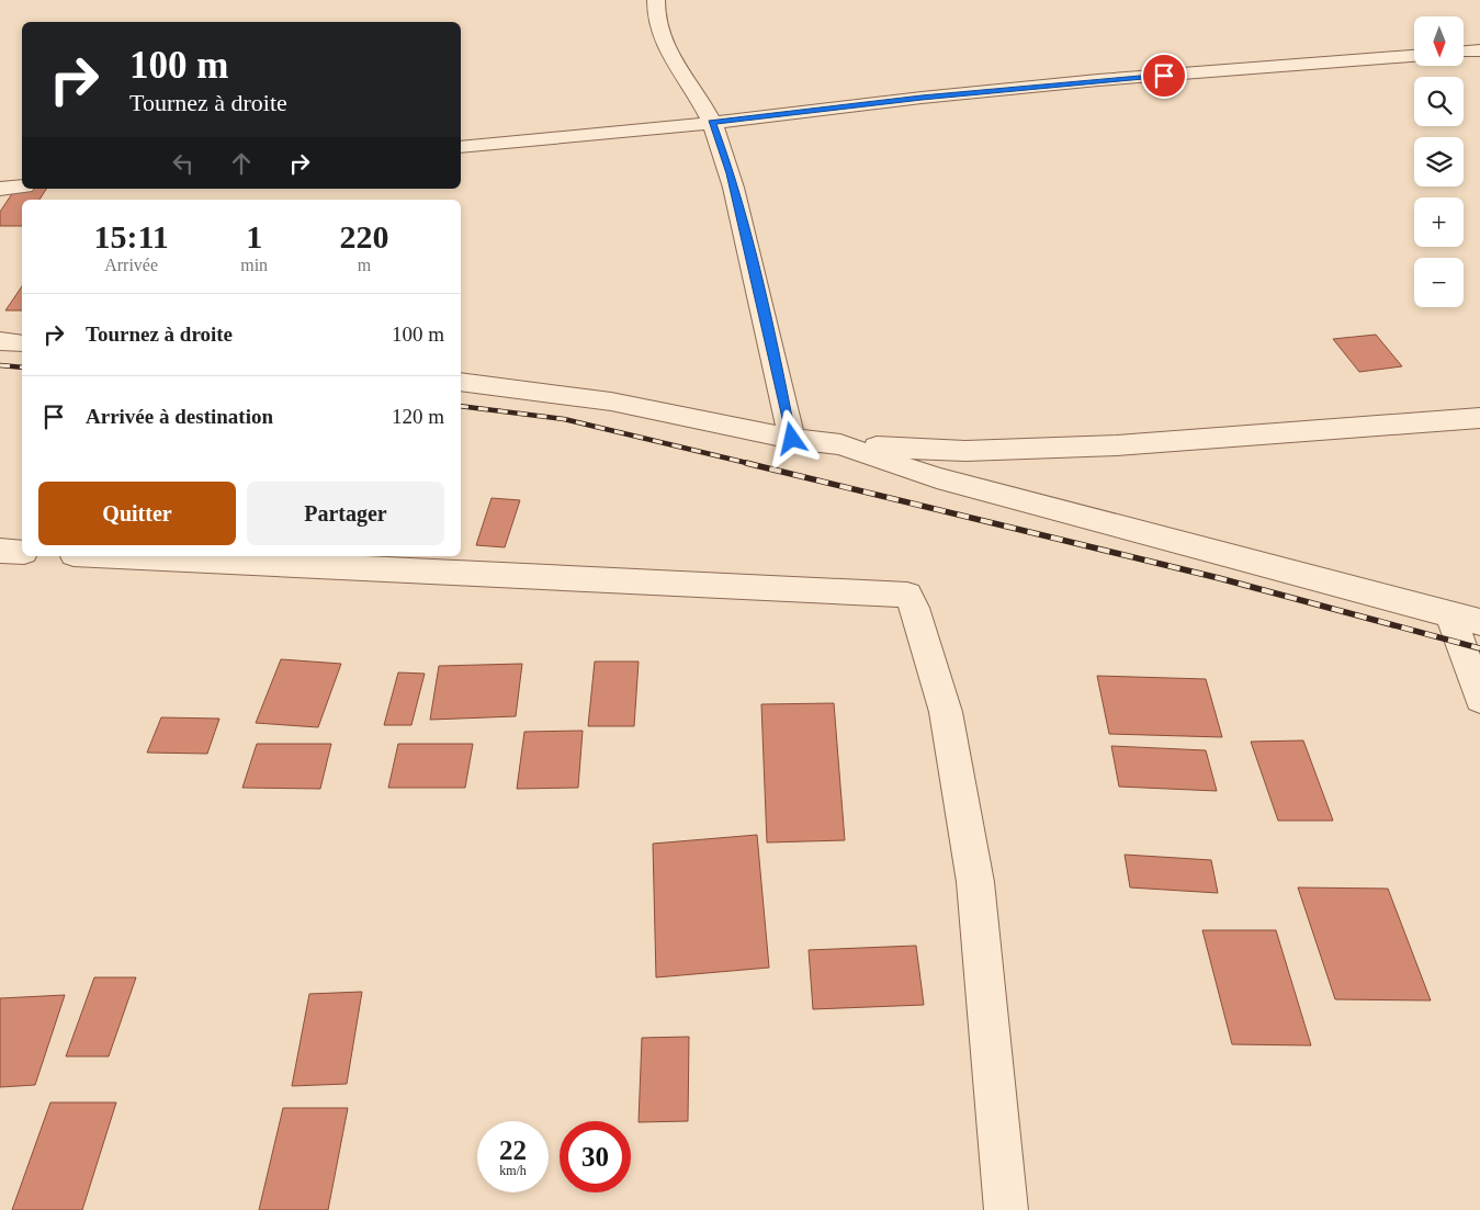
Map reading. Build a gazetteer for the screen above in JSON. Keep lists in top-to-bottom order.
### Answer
{
  "north": "bottom",
  "page": {
    "map_buttons": ["+", "−"],
    "turn": ["100 m", "Tournez à droite"],
    "eta": [
      "15:11",
      "Arrivée",
      "1",
      "min",
      "220",
      "m"
    ],
    "list": [
      {
        "name": "Tournez à droite",
        "value": "100 m"
      },
      {
        "name": "Arrivée à destination",
        "value": "120 m"
      }
    ],
    "buttons": ["Quitter", "Partager"],
    "speed": "22 km/h",
    "limit": "30"
  }
}
